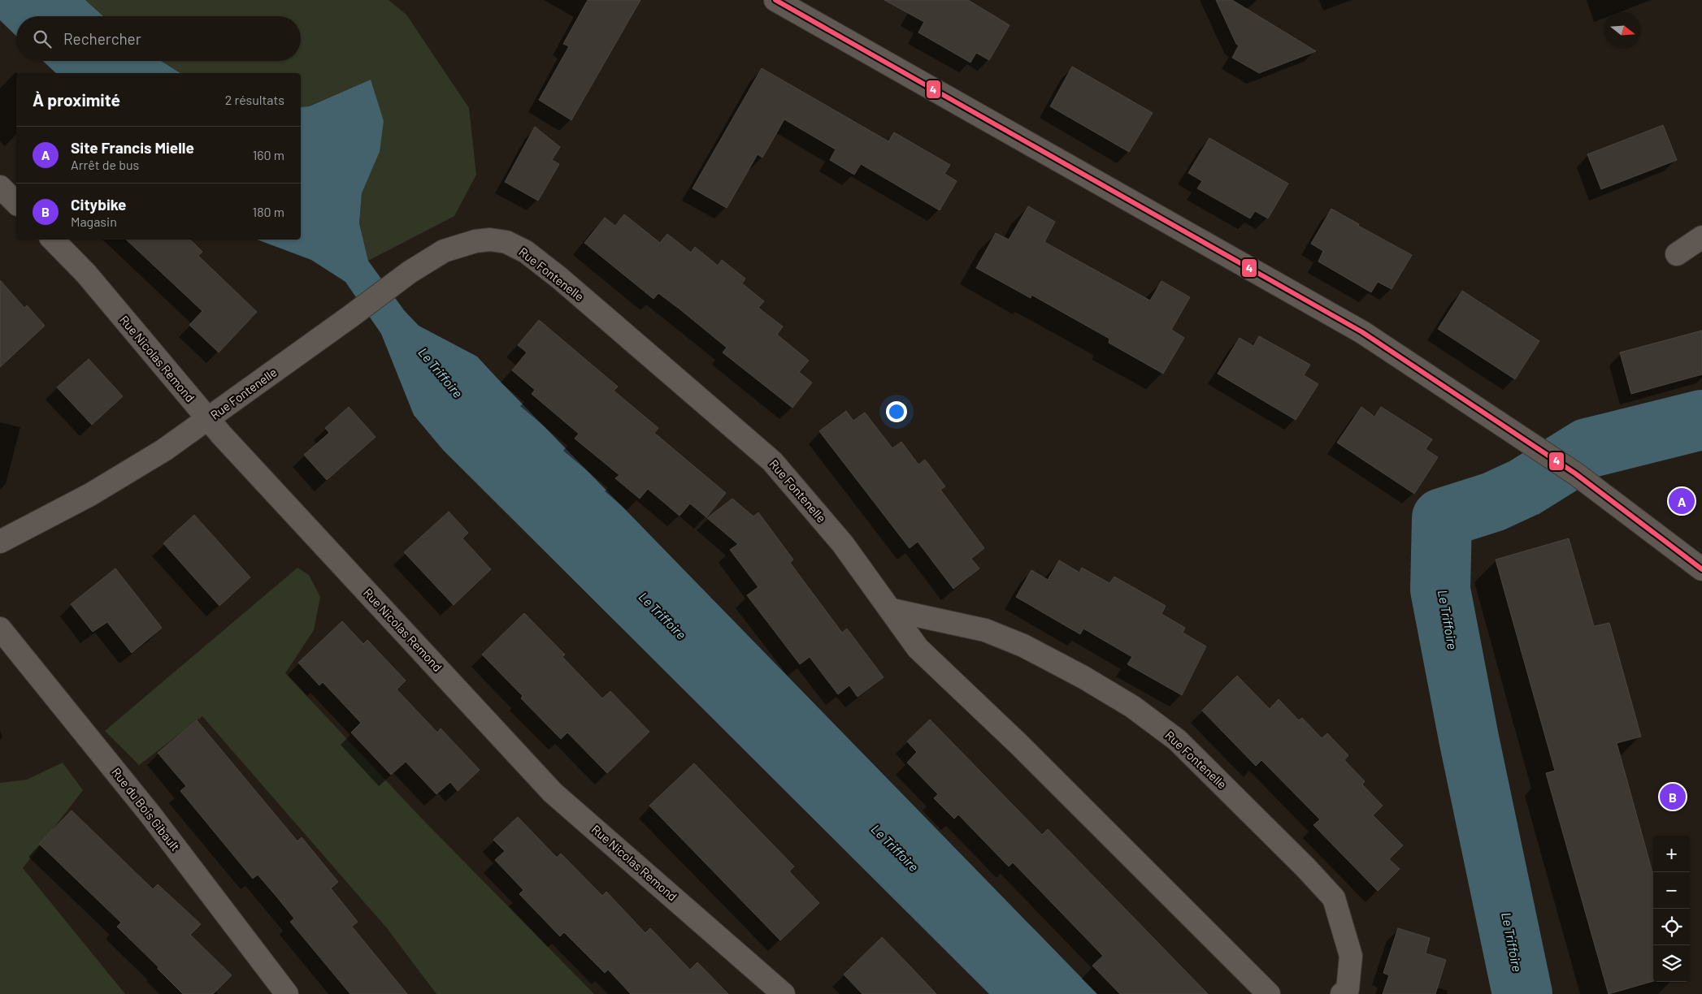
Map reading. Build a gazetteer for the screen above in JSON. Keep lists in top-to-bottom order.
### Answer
{
  "streets": {
    "street": ["Rue Fontenelle", "Rue Nicolas Remond", "Rue du Bois Gibault"]
  },
  "crossings": [
    ["Rue Fontenelle", "Rue Nicolas Remond"]
  ],
  "water": ["Le Triffoire"],
  "lines": ["transit line 4"],
  "north": "right",
  "page": {
    "search": "Rechercher",
    "heading": ["À proximité", "2 résultats"],
    "list": [
      {
        "mark": "A",
        "name": "Site Francis Mielle",
        "note": "Arrêt de bus",
        "value": "160 m"
      },
      {
        "mark": "B",
        "name": "Citybike",
        "note": "Magasin",
        "value": "180 m"
      }
    ],
    "pins": ["A", "B"],
    "map_buttons": ["+", "−"]
  }
}
